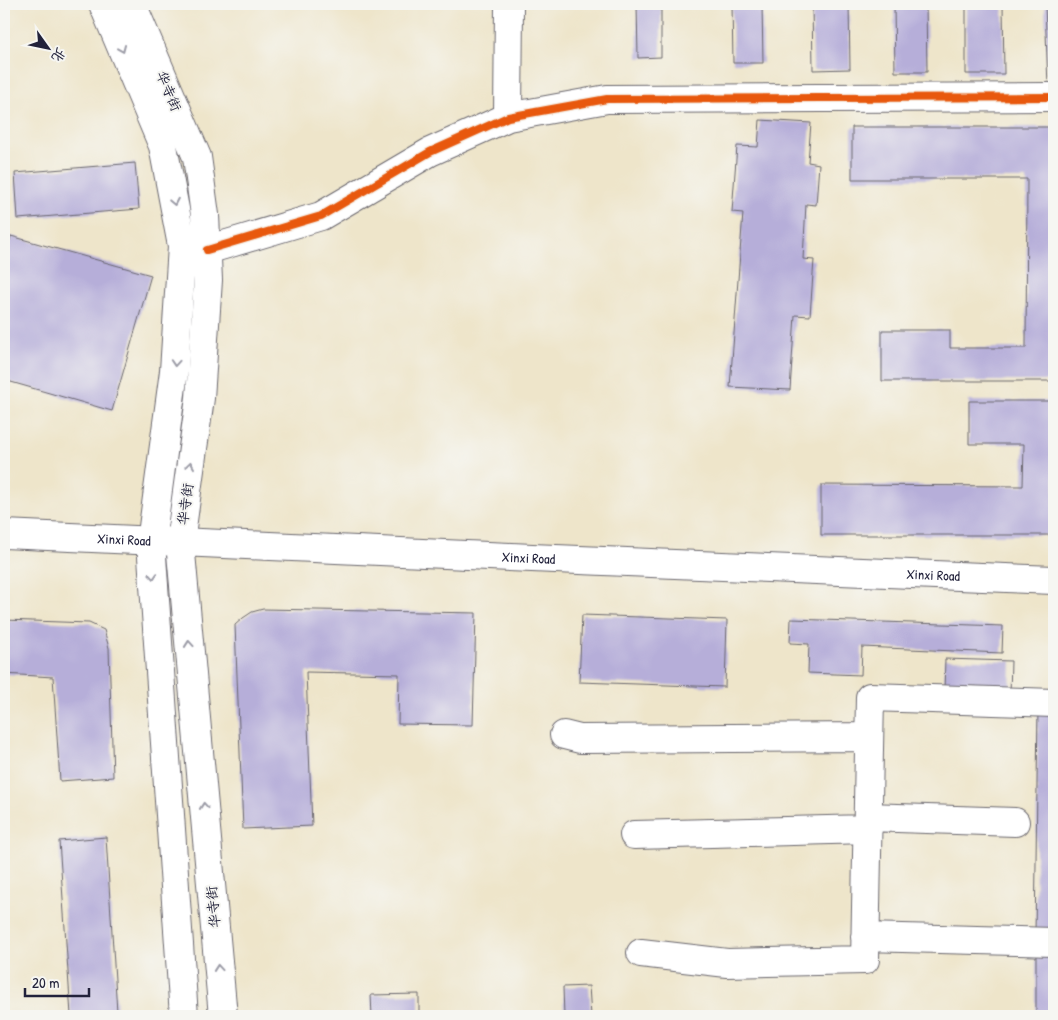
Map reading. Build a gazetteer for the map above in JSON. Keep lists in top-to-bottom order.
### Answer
{
  "streets": {
    "main road": ["华寺街", "Xinxi Road"]
  },
  "crossings": [
    ["华寺街", "Xinxi Road"]
  ],
  "scale_bar": "20 m",
  "north": "bottom right"
}
